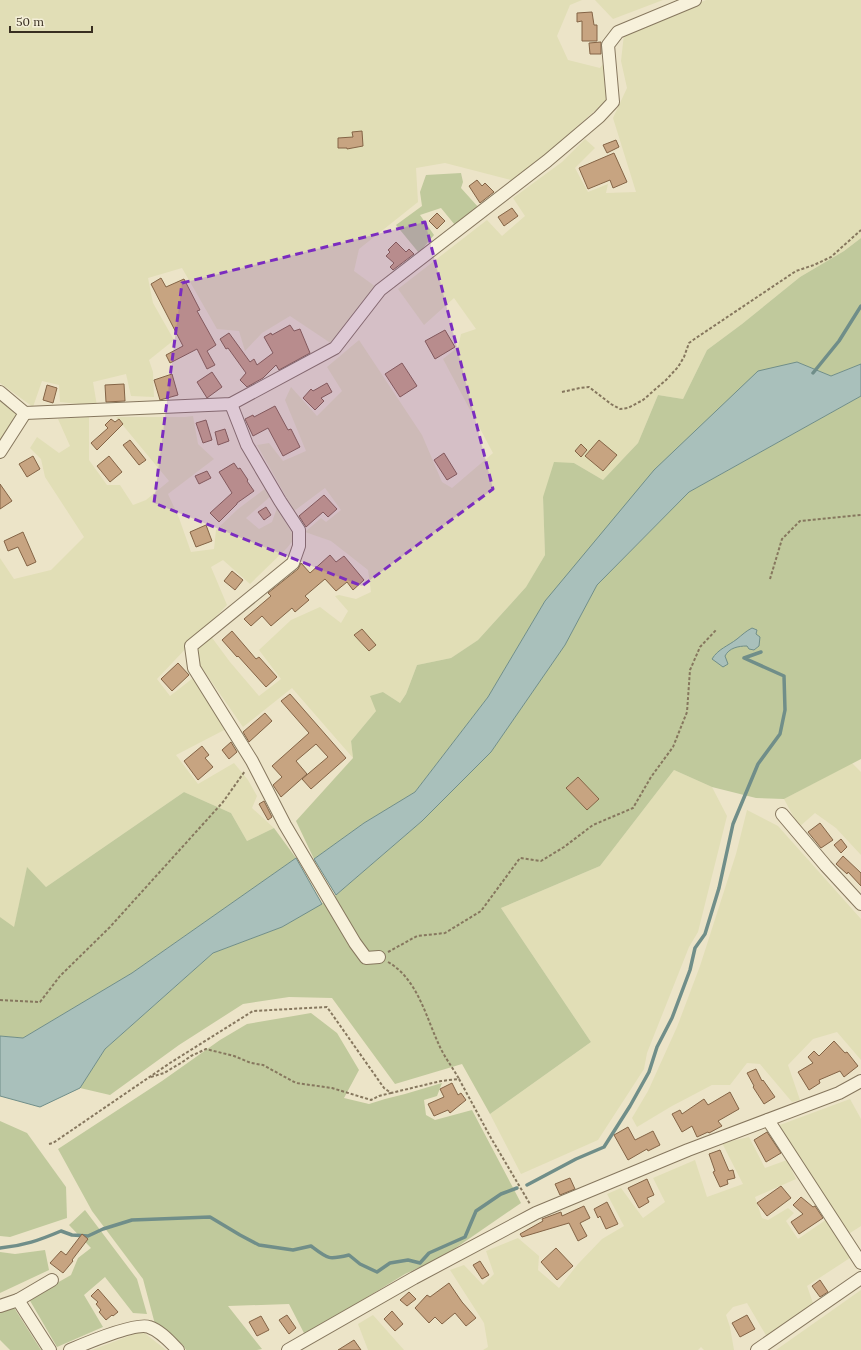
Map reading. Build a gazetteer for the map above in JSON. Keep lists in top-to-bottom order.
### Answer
{
  "scale_bar": "50 m"
}
